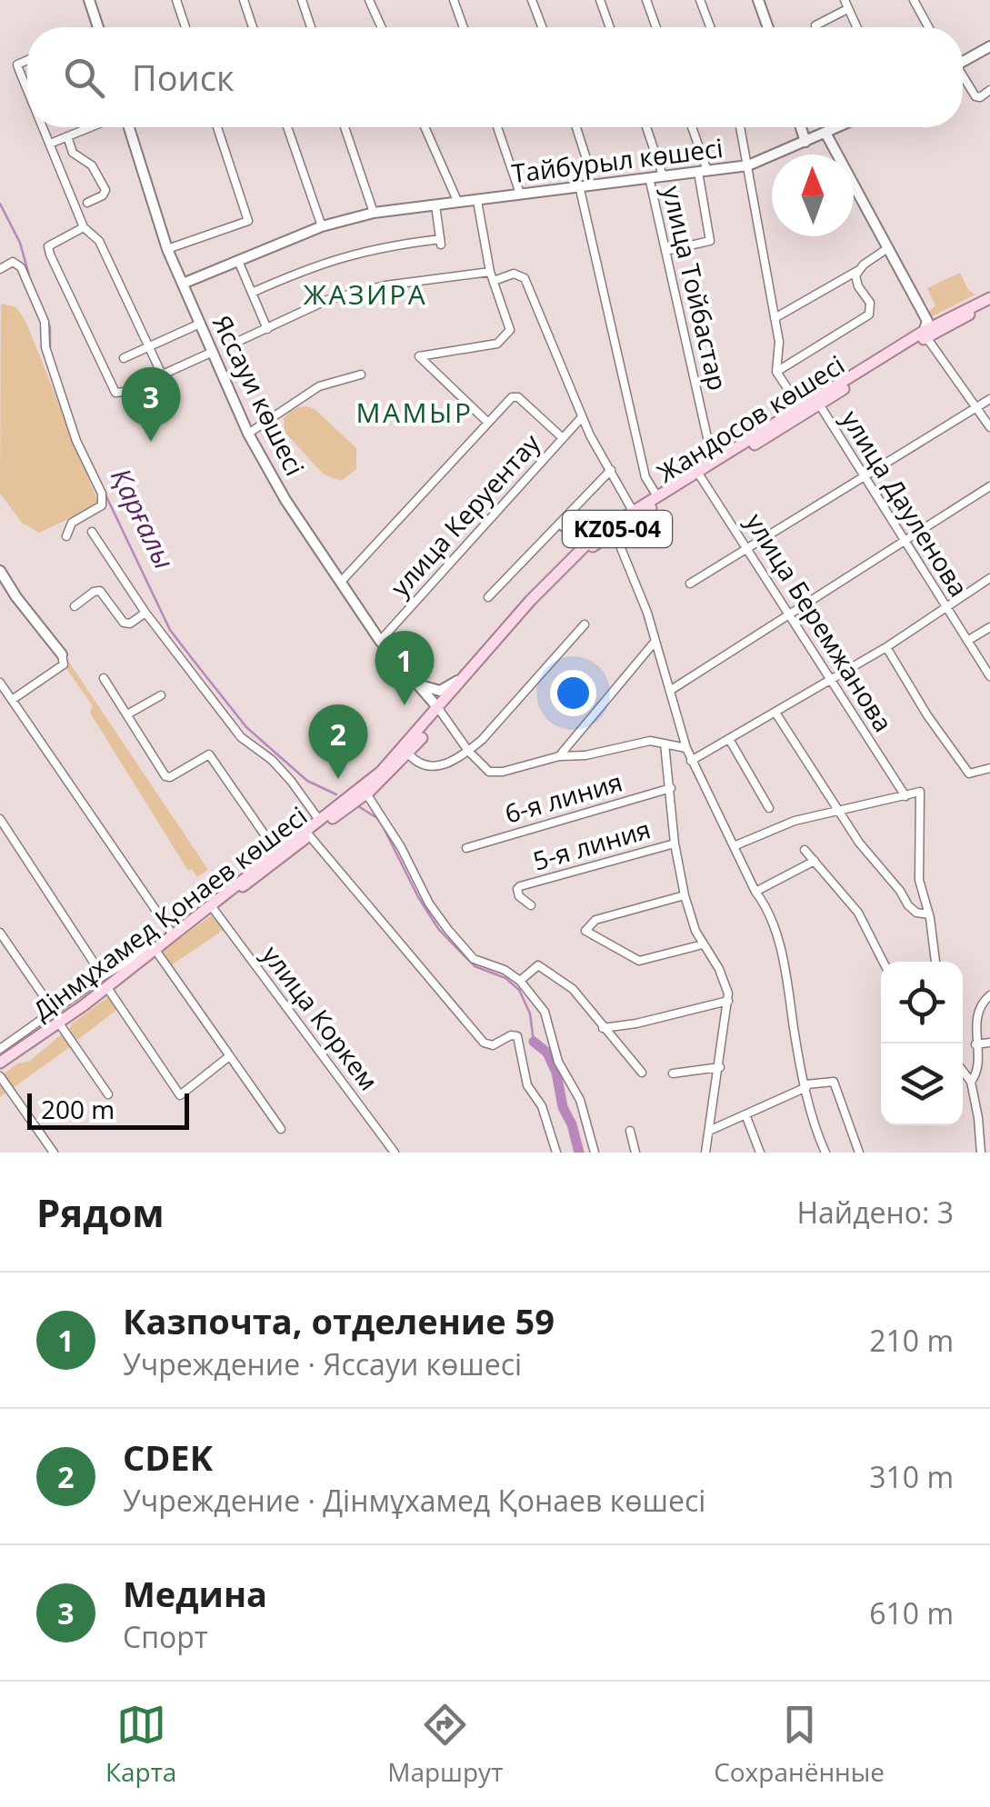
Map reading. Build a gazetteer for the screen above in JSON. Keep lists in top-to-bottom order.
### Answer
{
  "streets": {
    "main road": ["Жандосов көшесі", "KZ05-04", "Дінмұхамед Қонаев көшесі"],
    "street": [
      "Тайбурыл көшесі",
      "улица Тойбастар",
      "Яссауи көшесі",
      "улица Дауленова",
      "улица Керуентау",
      "улица Беремжанова",
      "6-я линия",
      "5-я линия",
      "улица Коркем"
    ]
  },
  "crossings": [
    ["Тайбурыл көшесі", "улица Тойбастар"],
    ["Тайбурыл көшесі", "Яссауи көшесі"],
    ["улица Тойбастар", "Жандосов көшесі"],
    ["Яссауи көшесі", "Жандосов көшесі"],
    ["Яссауи көшесі", "улица Керуентау"],
    ["Яссауи көшесі", "KZ05-04"],
    ["Яссауи көшесі", "Дінмұхамед Қонаев көшесі"],
    ["Жандосов көшесі", "улица Дауленова"],
    ["Жандосов көшесі", "KZ05-04"],
    ["Жандосов көшесі", "улица Беремжанова"],
    ["Жандосов көшесі", "Дінмұхамед Қонаев көшесі"],
    ["KZ05-04", "Дінмұхамед Қонаев көшесі"],
    ["Дінмұхамед Қонаев көшесі", "улица Коркем"]
  ],
  "districts": ["ЖАЗИРА", "МАМЫР"],
  "water": ["Қарғалы"],
  "scale_bar": "200 m",
  "north": "top",
  "page": {
    "search": "Поиск",
    "pins": ["3", "1", "2"],
    "scale": "200 m",
    "heading": ["Рядом", "Найдено: 3"],
    "list": [
      {
        "mark": "1",
        "name": "Казпочта, отделение 59",
        "note": "Учреждение · Яссауи көшесі",
        "value": "210 m"
      },
      {
        "mark": "2",
        "name": "CDEK",
        "note": "Учреждение · Дінмұхамед Қонаев көшесі",
        "value": "310 m"
      },
      {
        "mark": "3",
        "name": "Медина",
        "note": "Спорт",
        "value": "610 m"
      }
    ],
    "nav": ["Карта", "Маршрут", "Сохранённые"]
  }
}
